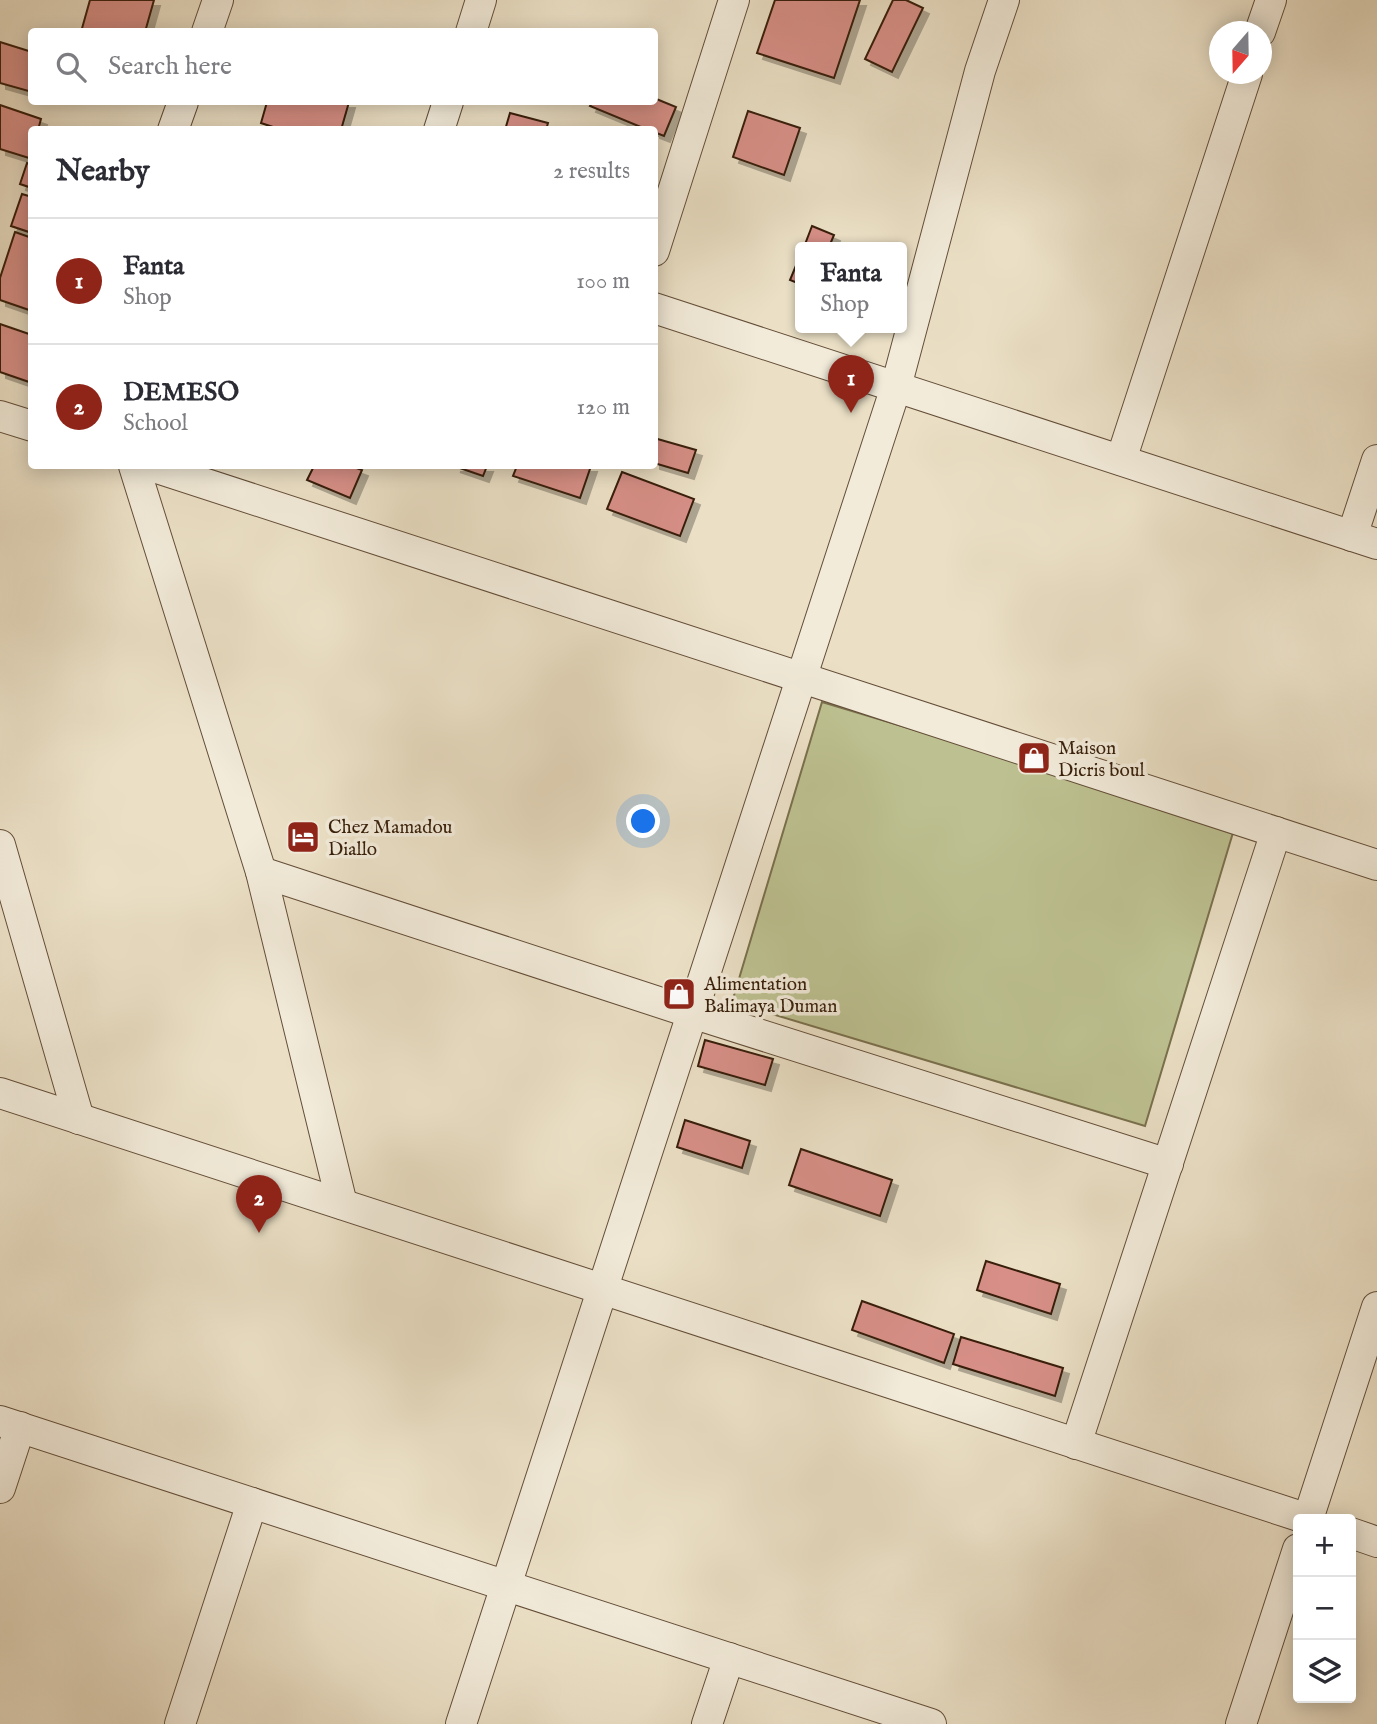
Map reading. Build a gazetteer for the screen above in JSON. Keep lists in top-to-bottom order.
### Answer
{
  "places": {
    "shop": ["Maison Dicris boul", "Alimentation Balimaya Duman"],
    "hotel": ["Chez Mamadou Diallo"]
  },
  "north": "bottom",
  "page": {
    "search": "Search here",
    "heading": ["Nearby", "2 results"],
    "list": [
      {
        "mark": "1",
        "name": "Fanta",
        "note": "Shop",
        "value": "100 m"
      },
      {
        "mark": "2",
        "name": "DEMESO",
        "note": "School",
        "value": "120 m"
      }
    ],
    "popup": ["Fanta", "Shop"],
    "pins": ["1", "2"],
    "map_buttons": ["+", "−"]
  }
}
